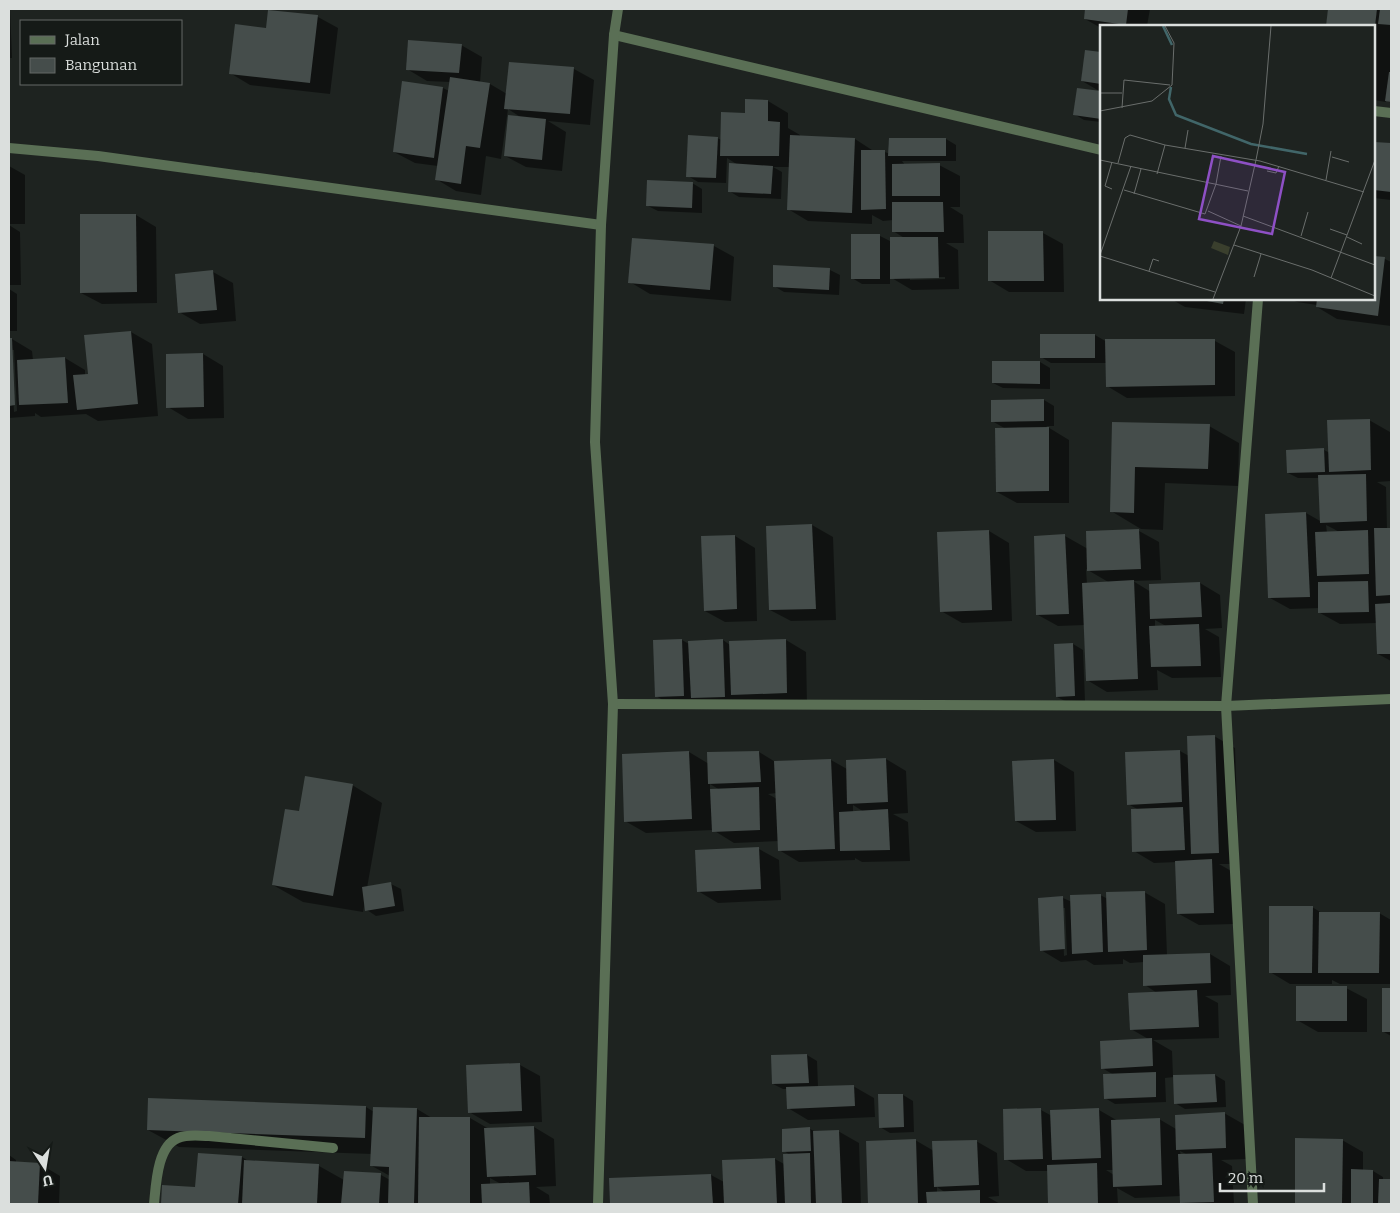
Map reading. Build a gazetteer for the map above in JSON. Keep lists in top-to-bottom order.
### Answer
{
  "legend": ["Jalan", "Bangunan"],
  "scale_bar": "20 m",
  "north": "bottom"
}
